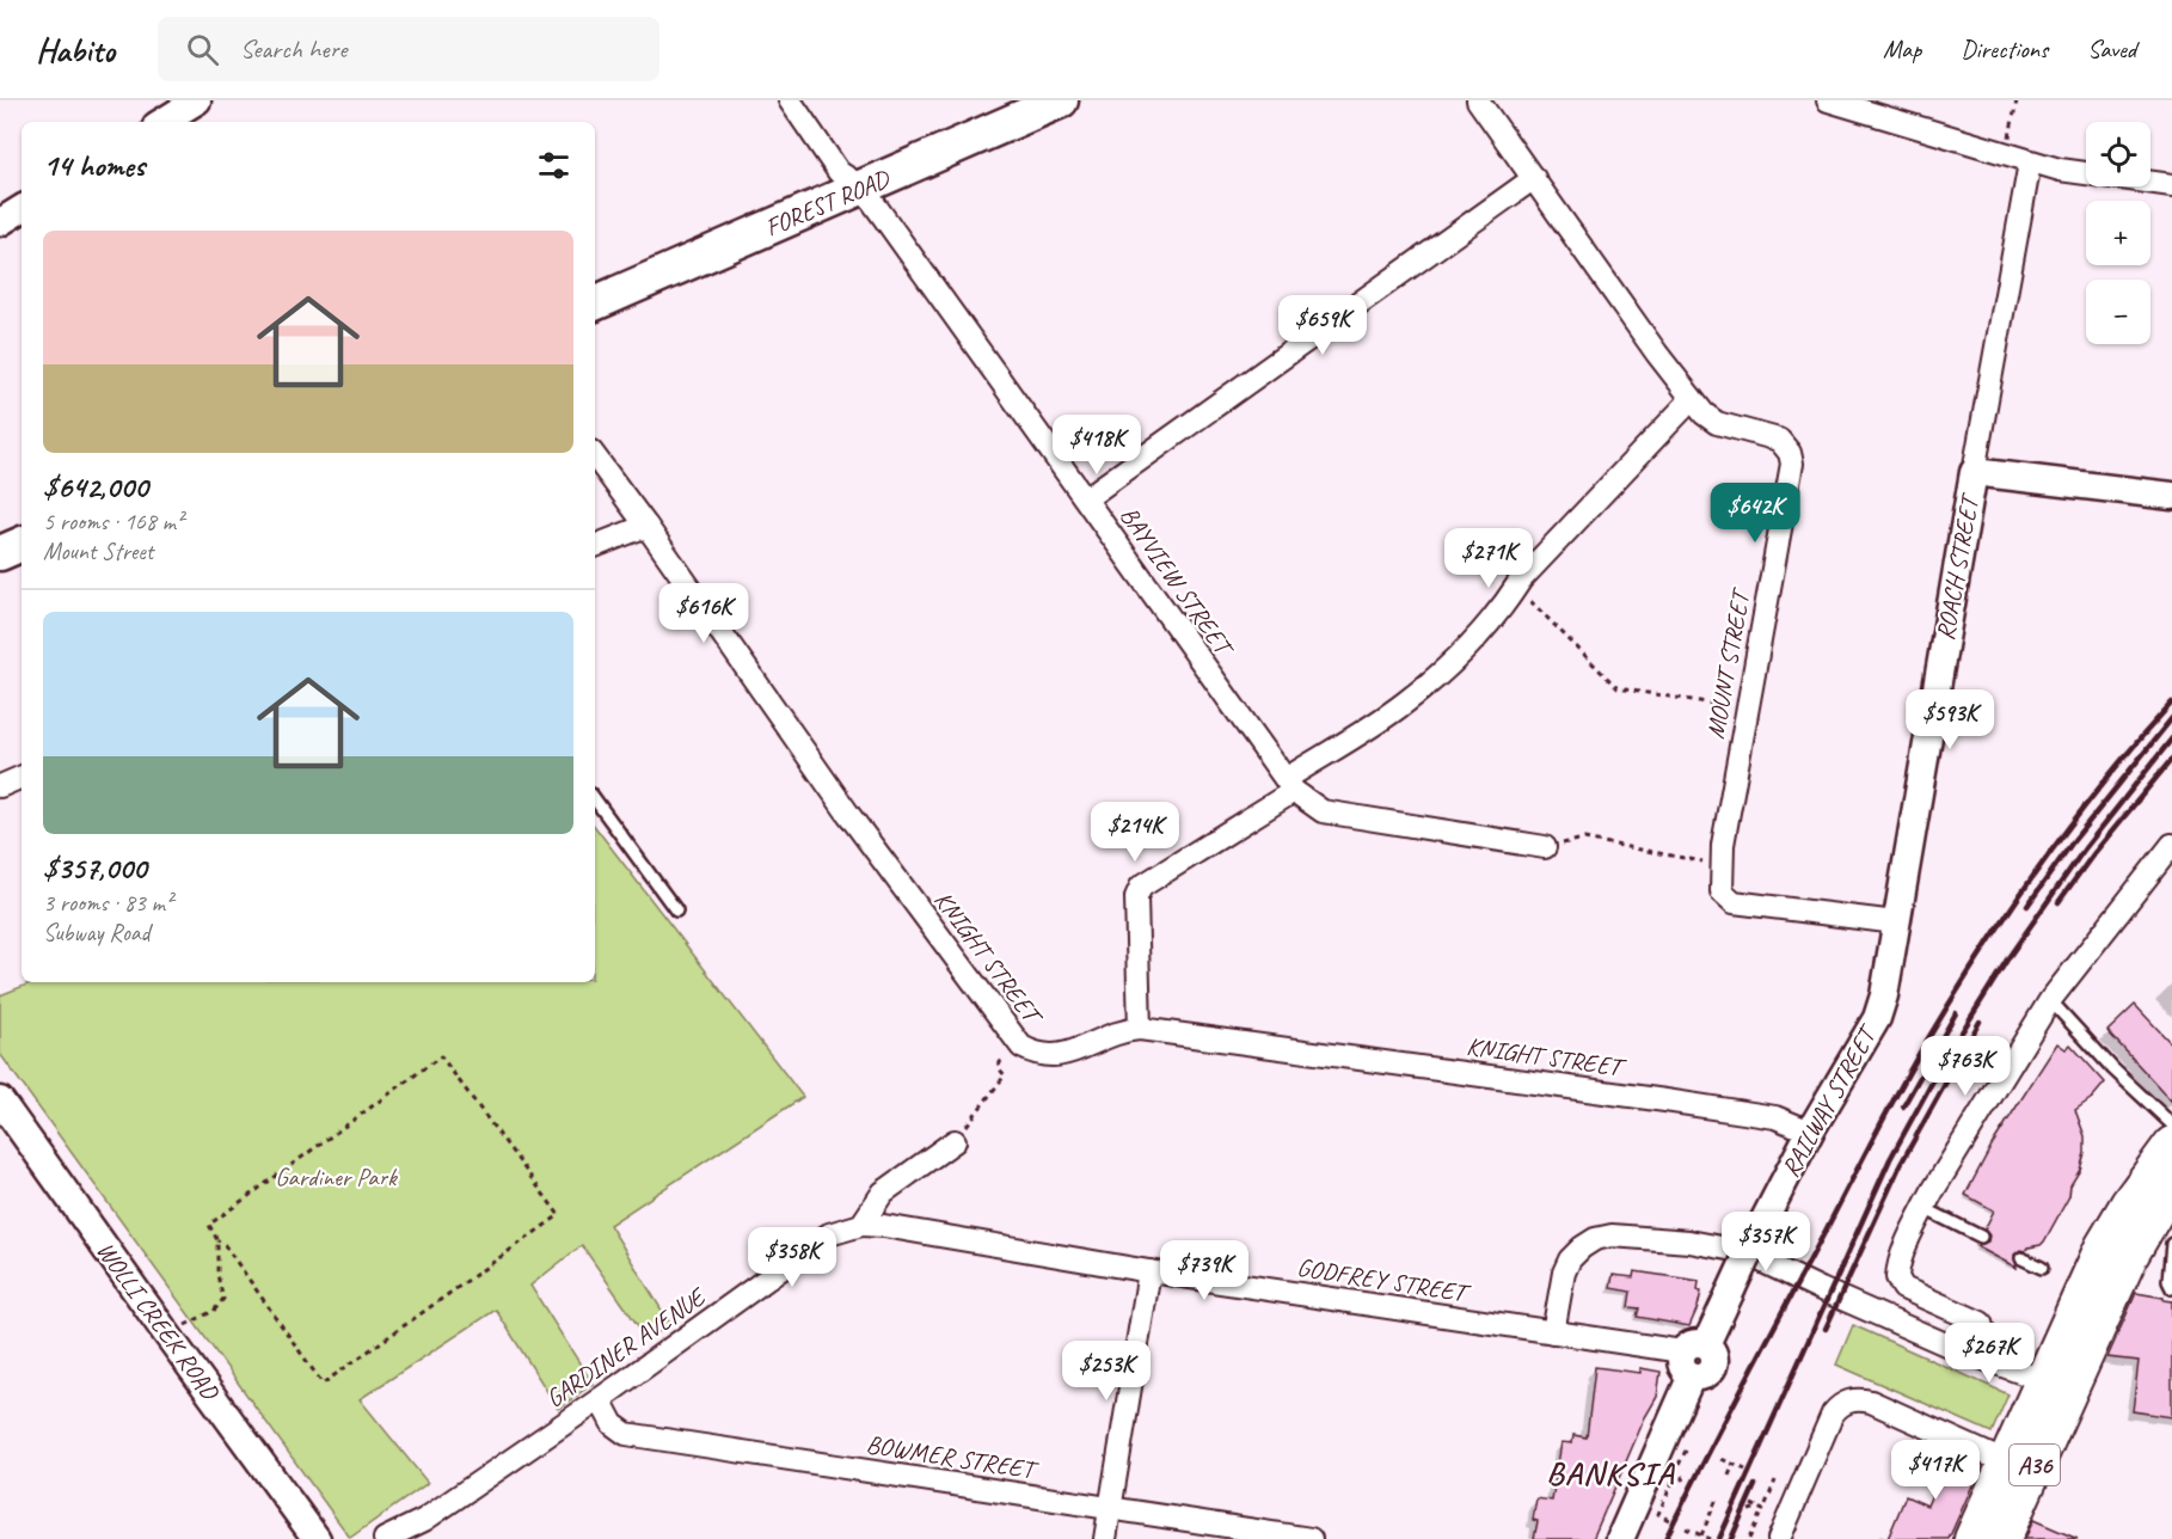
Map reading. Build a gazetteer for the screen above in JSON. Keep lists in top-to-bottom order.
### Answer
{
  "streets": {
    "highway": ["A36"],
    "main road": ["FOREST ROAD"],
    "street": [
      "ROACH STREET",
      "BAYVIEW STREET",
      "MOUNT STREET",
      "KNIGHT STREET",
      "RAILWAY STREET",
      "GODFREY STREET",
      "WOLLI CREEK ROAD",
      "GARDINER AVENUE",
      "BOWMER STREET"
    ]
  },
  "crossings": [
    ["FOREST ROAD", "BAYVIEW STREET"],
    ["ROACH STREET", "MOUNT STREET"],
    ["ROACH STREET", "RAILWAY STREET"],
    ["KNIGHT STREET", "RAILWAY STREET"],
    ["RAILWAY STREET", "GODFREY STREET"],
    ["GODFREY STREET", "GARDINER AVENUE"],
    ["GARDINER AVENUE", "BOWMER STREET"]
  ],
  "districts": ["BANKSIA"],
  "parks": ["Gardiner Park"],
  "page": {
    "header": "Habito",
    "search": "Search here",
    "nav": ["Map", "Directions", "Saved"],
    "map_buttons": ["+", "−"],
    "heading": "14 homes",
    "list": [
      {
        "name": "$642,000",
        "note": "5 rooms · 168 m² · Mount Street"
      },
      {
        "name": "$357,000",
        "note": "3 rooms · 83 m² · Subway Road"
      }
    ],
    "price": [
      "$659K",
      "$418K",
      "$642K",
      "$271K",
      "$616K",
      "$593K",
      "$214K",
      "$763K",
      "$357K",
      "$358K",
      "$739K",
      "$267K",
      "$253K",
      "$417K"
    ]
  }
}
